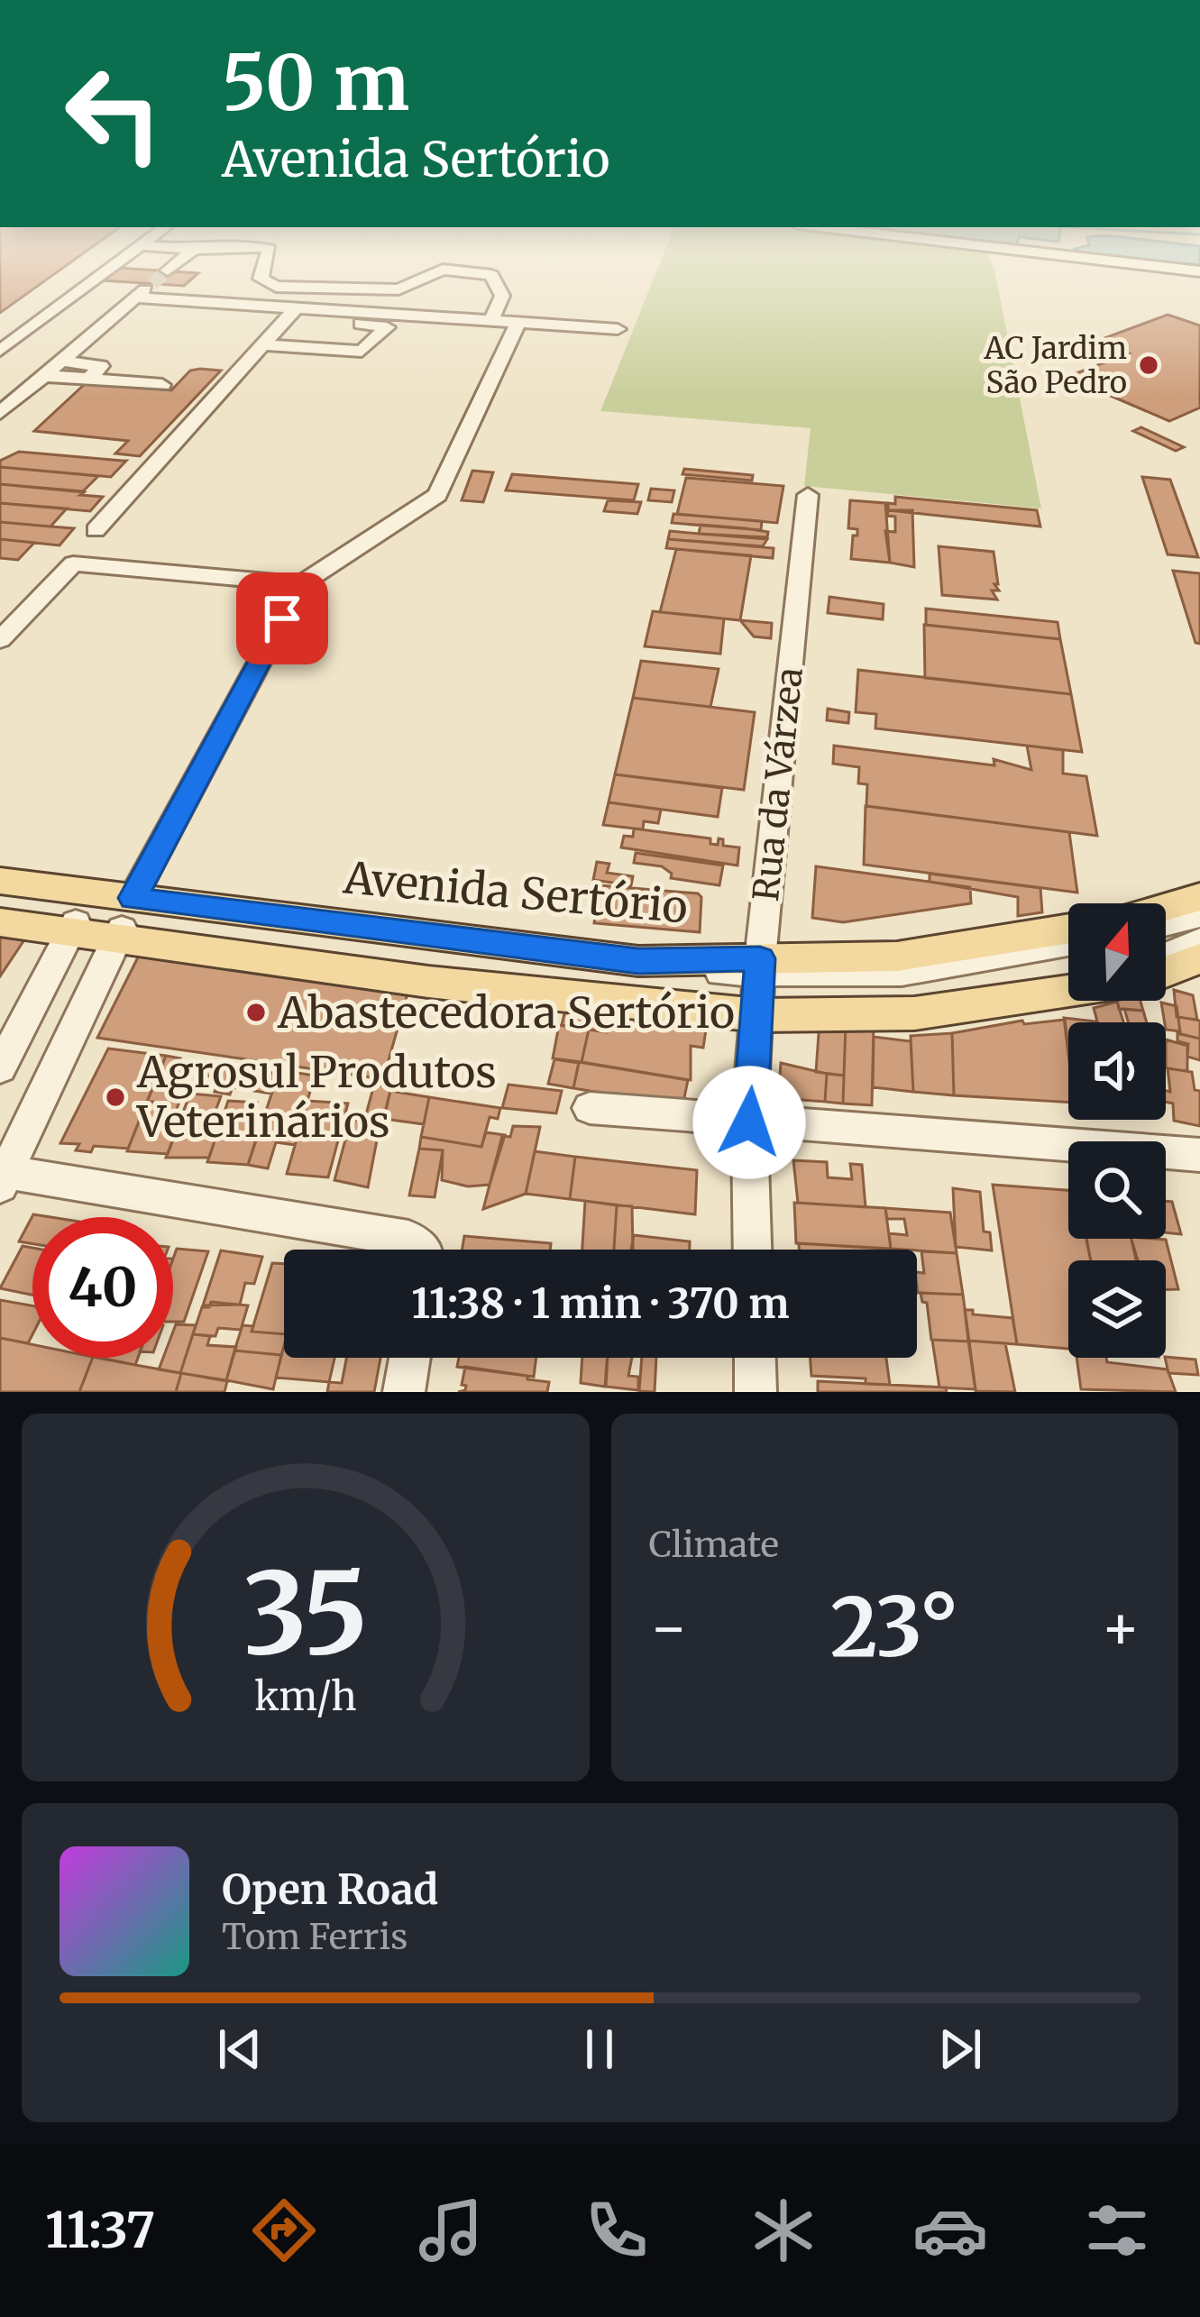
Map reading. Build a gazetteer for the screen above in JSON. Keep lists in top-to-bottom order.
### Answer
{
  "streets": {
    "main road": ["Avenida Sertório"],
    "street": ["Rua da Várzea"]
  },
  "crossings": [
    ["Rua da Várzea", "Avenida Sertório"]
  ],
  "places": ["AC Jardim São Pedro", "Abastecedora Sertório", "Agrosul Produtos Veterinários"],
  "north": "top",
  "page": {
    "turn": ["50 m", "Avenida Sertório"],
    "limit": "40",
    "trip": "11:38 · 1 min · 370 m",
    "tile": "Climate",
    "heat": ["−", "23°", "+"],
    "song": ["Open Road", "Tom Ferris"],
    "tabs": "11:37",
    "gauge": ["35", "km/h"]
  }
}
